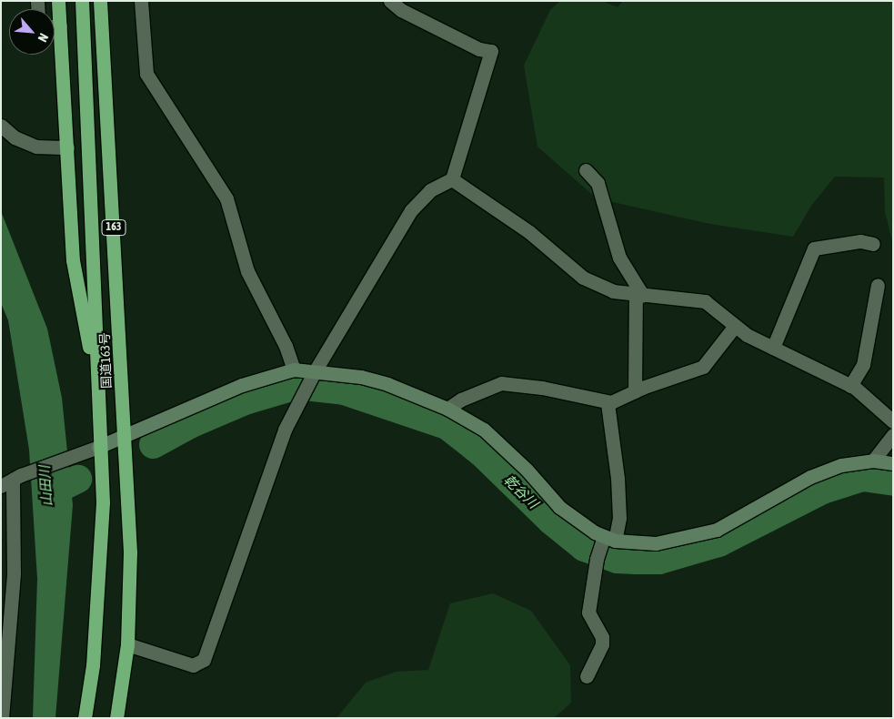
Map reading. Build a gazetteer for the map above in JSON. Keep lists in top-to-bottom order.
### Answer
{
  "streets": {
    "highway": ["163", "国道163号"]
  },
  "crossings": [
    ["163", "国道163号"]
  ],
  "water": ["山田川", "乾谷川"],
  "north": "bottom right"
}
